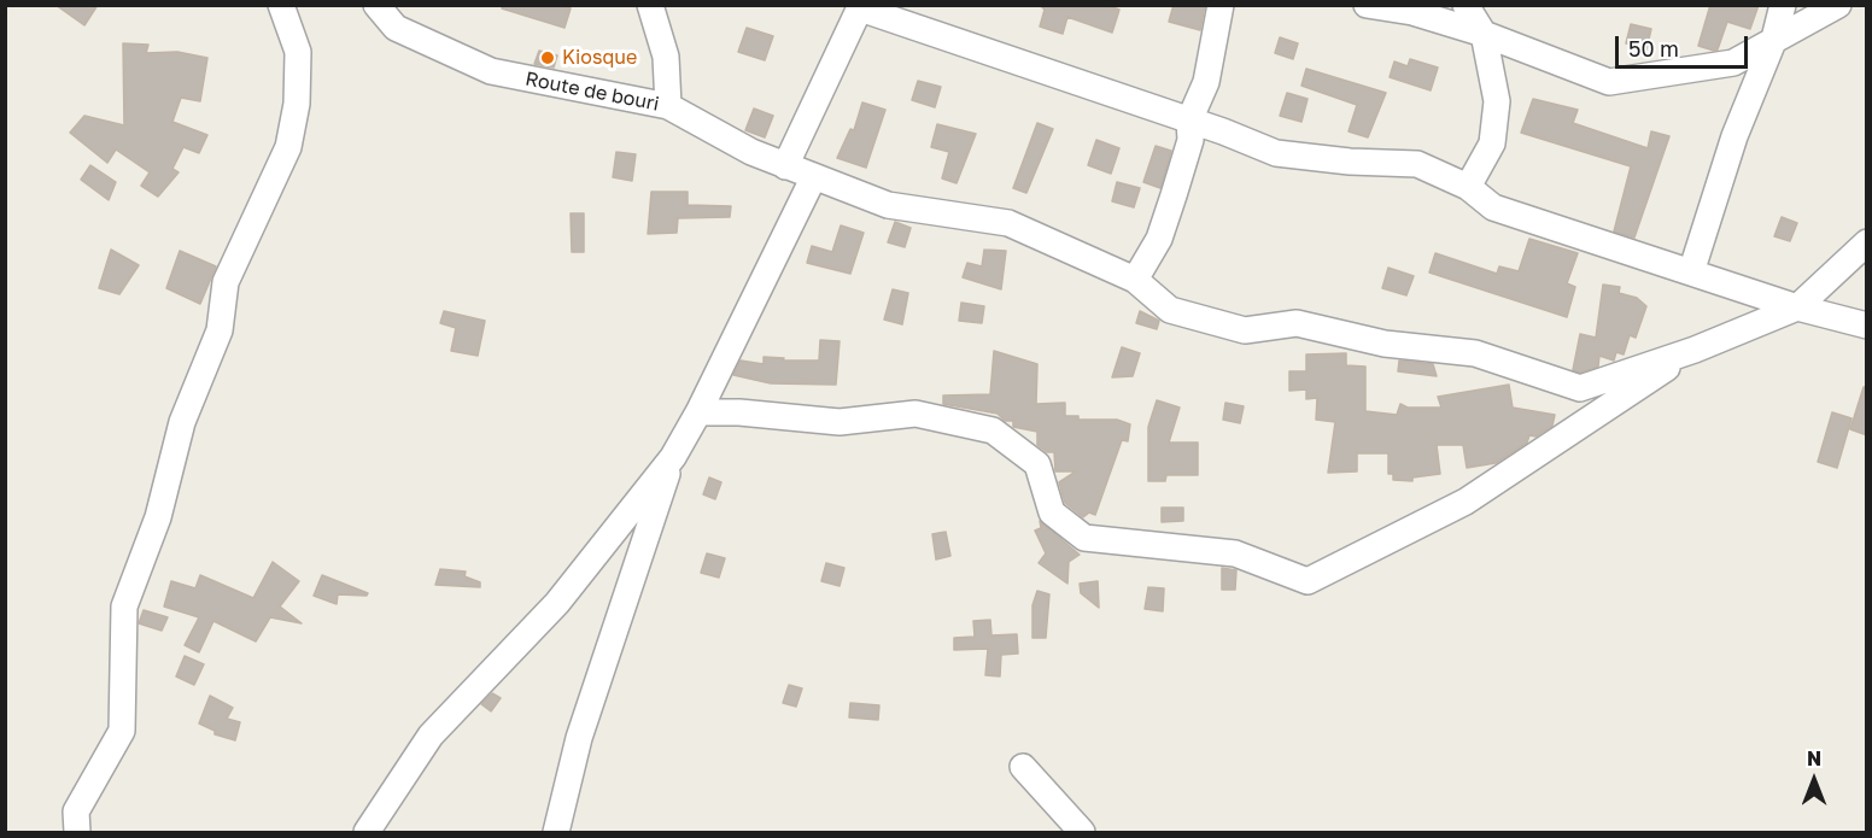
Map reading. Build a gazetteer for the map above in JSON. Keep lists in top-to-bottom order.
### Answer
{
  "streets": {
    "street": ["Route de bouri"]
  },
  "places": ["Kiosque"],
  "scale_bar": "50 m",
  "north": "top"
}
